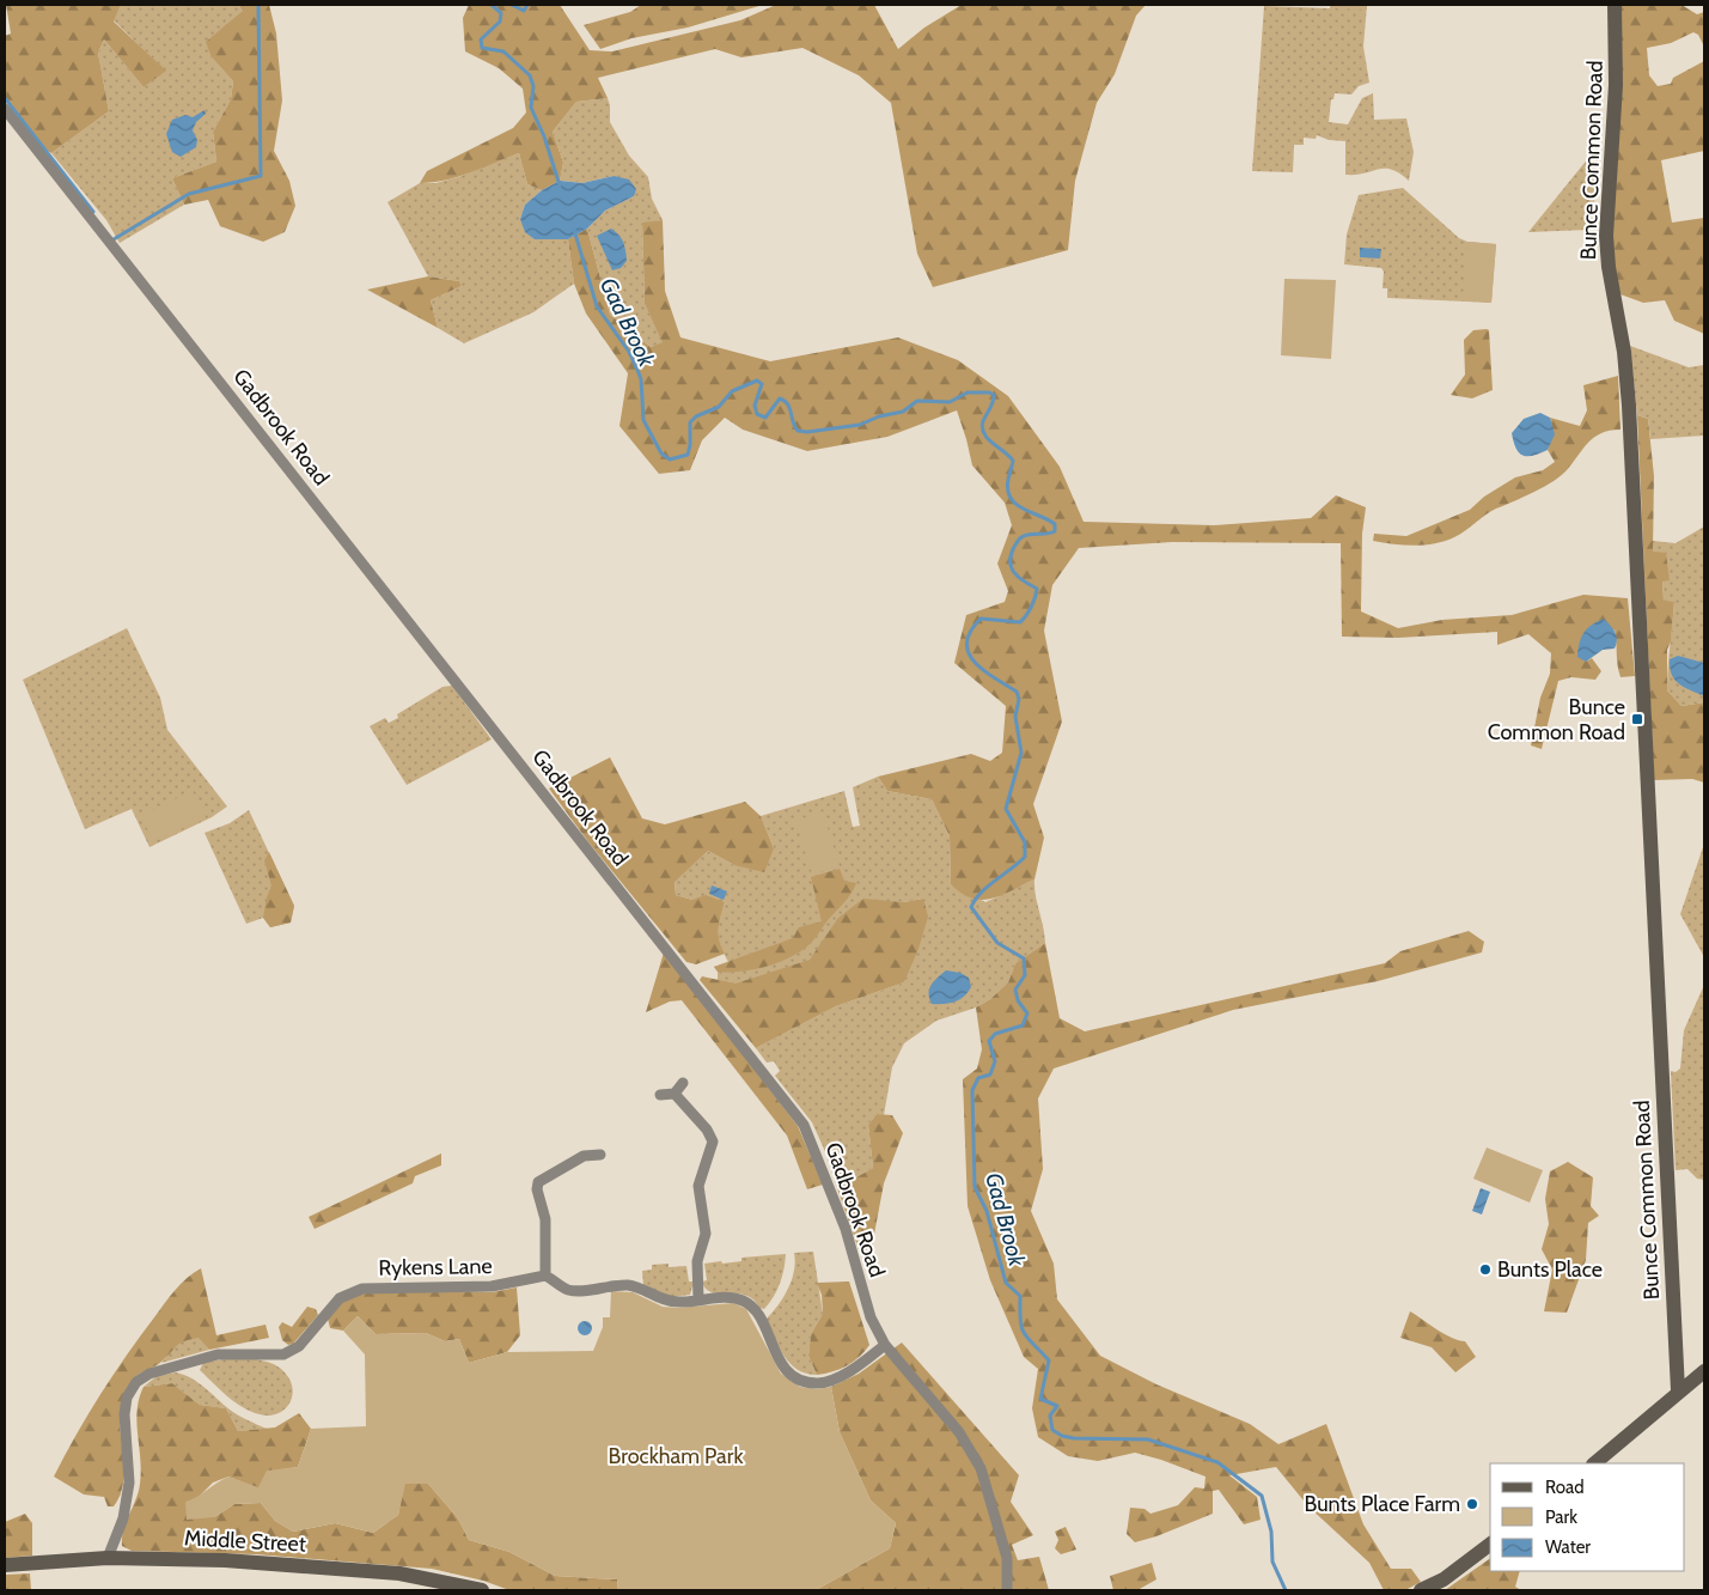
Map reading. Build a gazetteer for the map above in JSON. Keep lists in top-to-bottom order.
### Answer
{
  "streets": {
    "street": [
      "Bunce Common Road",
      "Gadbrook Road",
      "Rykens Lane",
      "Middle Street"
    ]
  },
  "crossings": [
    ["Rykens Lane", "Middle Street"]
  ],
  "water": ["Gad Brook"],
  "parks": ["Brockham Park"],
  "places": {
    "transit": ["Bunce Common Road"],
    "other": ["Bunts Place", "Bunts Place Farm"]
  },
  "legend": ["Road", "Park", "Water"]
}
